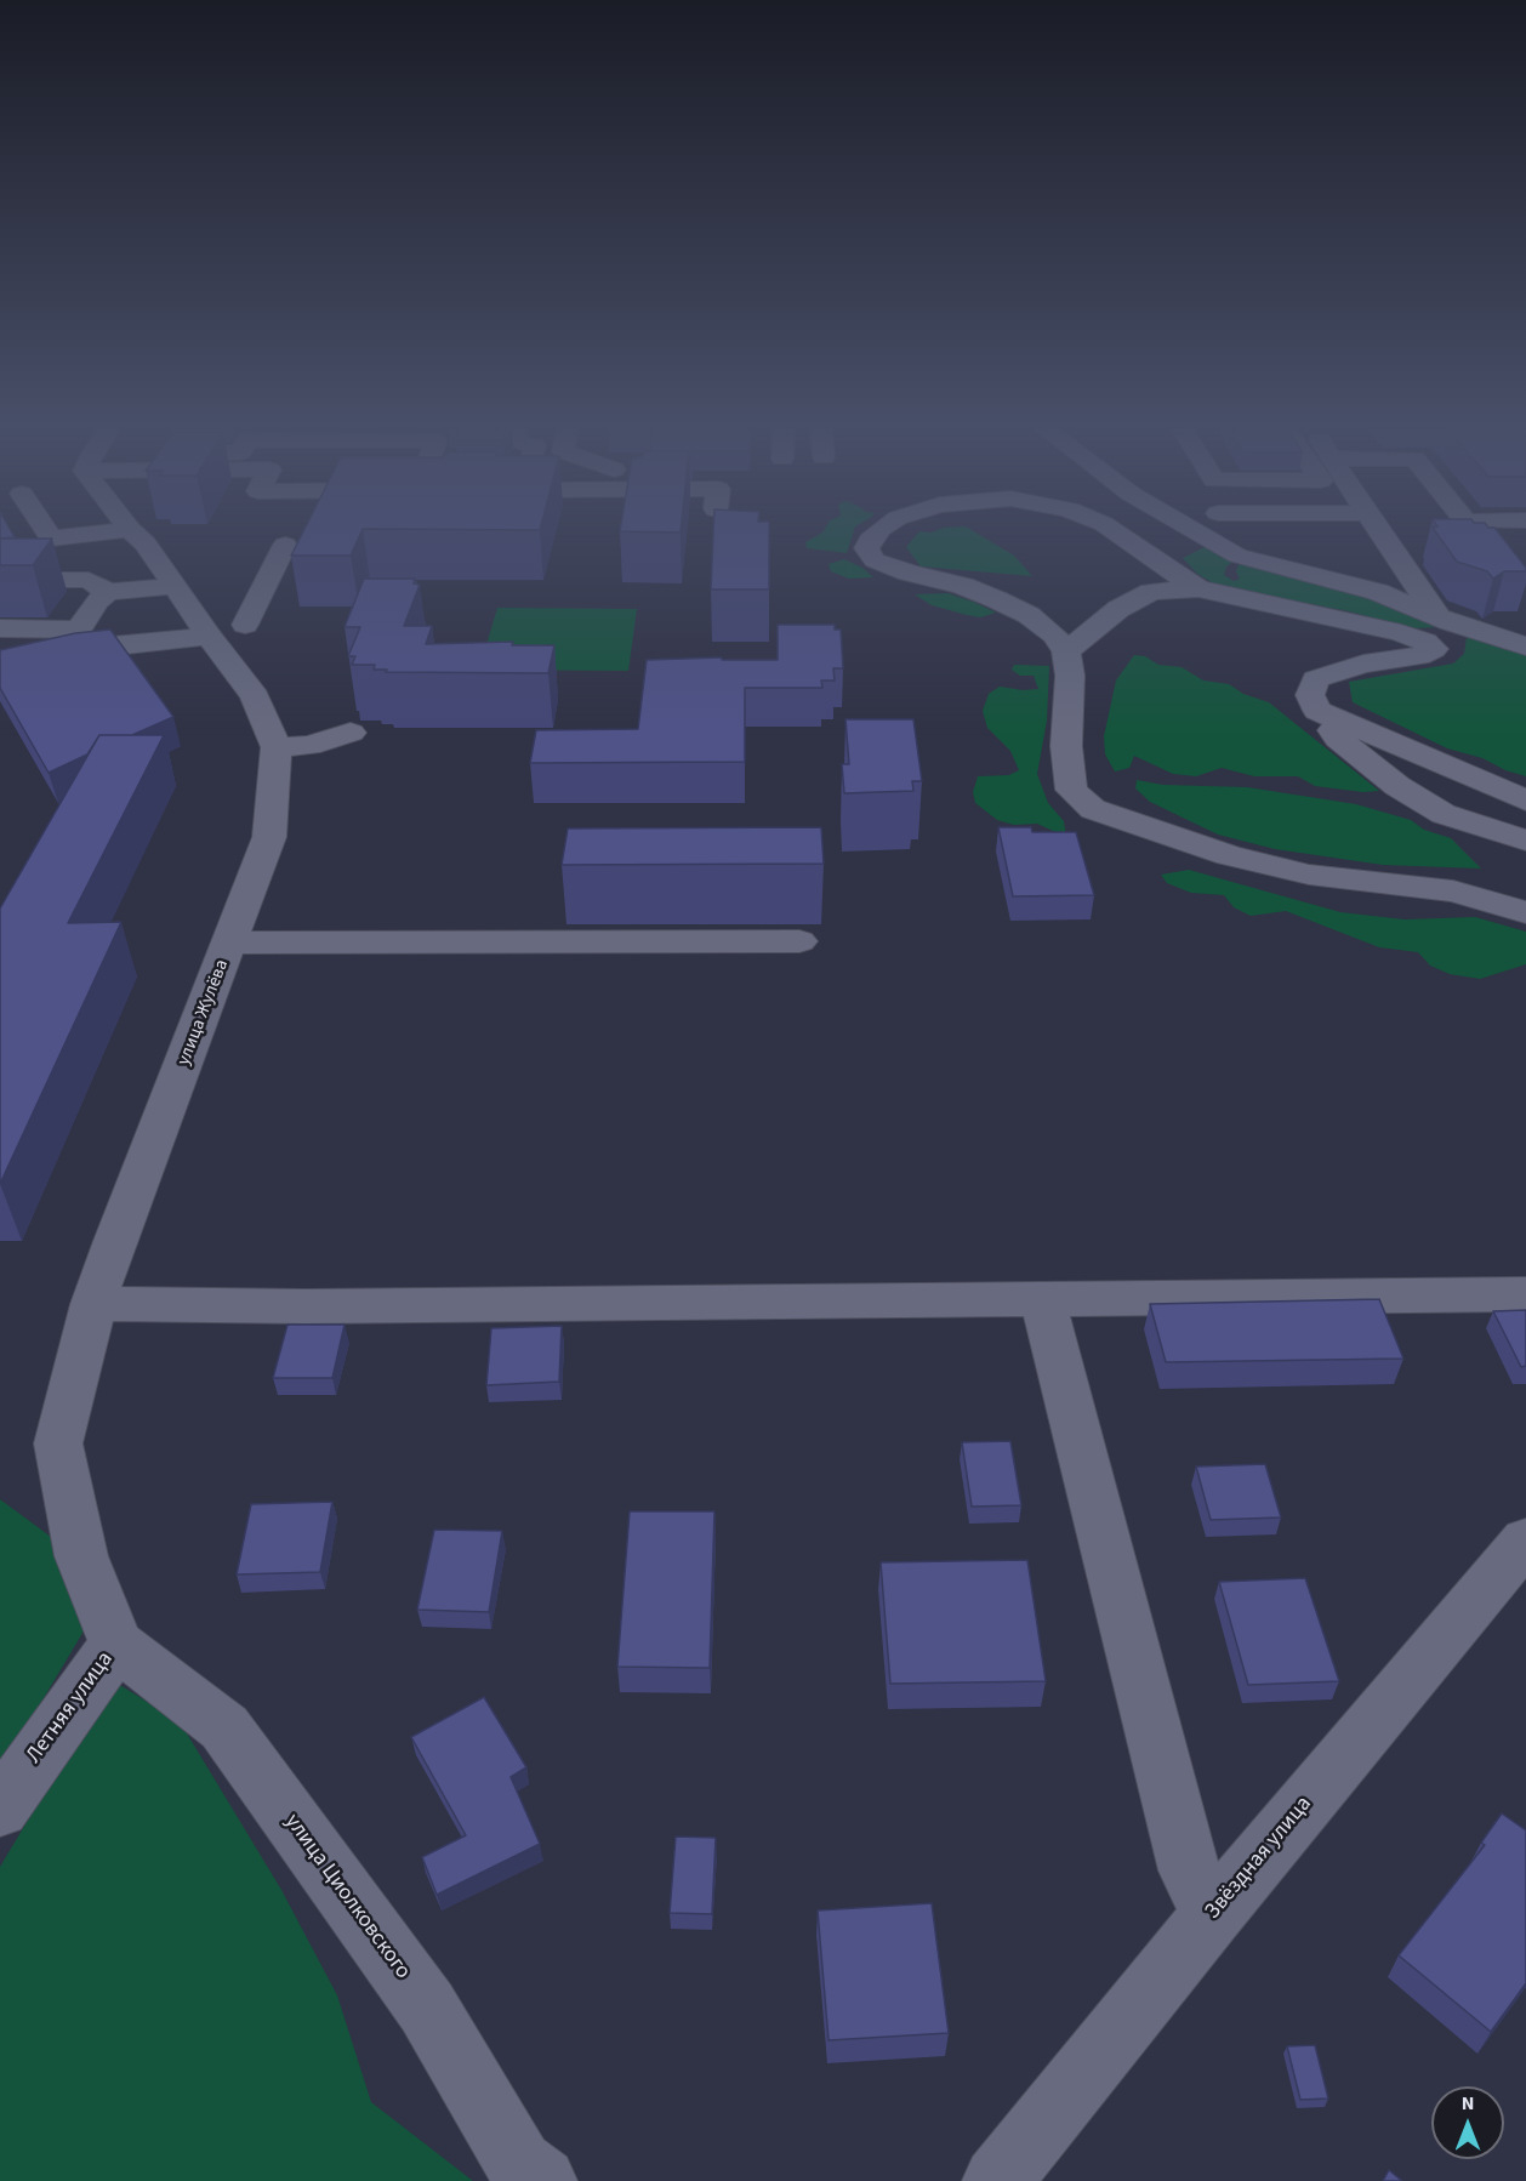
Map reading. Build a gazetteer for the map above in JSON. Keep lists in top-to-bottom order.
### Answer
{
  "streets": {
    "street": [
      "улица Жулёва",
      "Летняя улица",
      "Звёздная улица",
      "улица Циолковского"
    ]
  },
  "crossings": [
    ["улица Жулёва", "Летняя улица"],
    ["улица Жулёва", "улица Циолковского"],
    ["Летняя улица", "улица Циолковского"]
  ],
  "north": "top"
}
